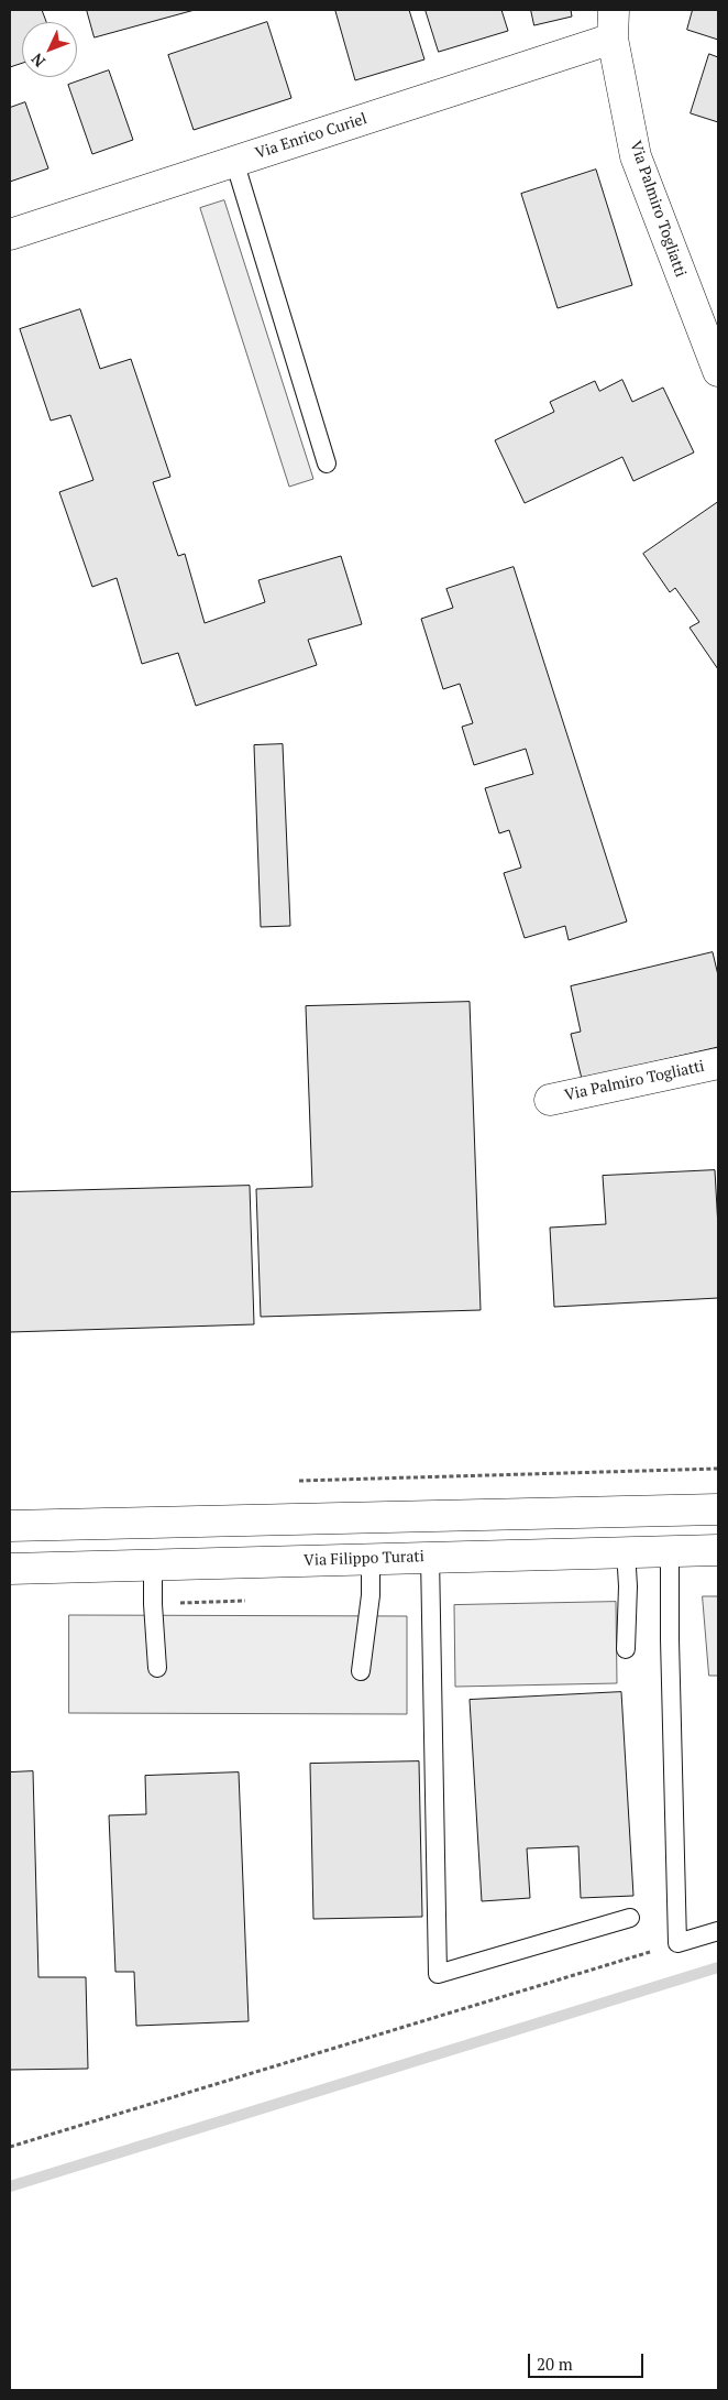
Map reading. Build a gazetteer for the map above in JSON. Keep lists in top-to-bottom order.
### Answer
{
  "streets": {
    "main road": ["Via Enrico Curiel", "Via Palmiro Togliatti", "Via Filippo Turati"]
  },
  "crossings": [
    ["Via Enrico Curiel", "Via Palmiro Togliatti"]
  ],
  "scale_bar": "20 m",
  "north": "bottom left"
}
